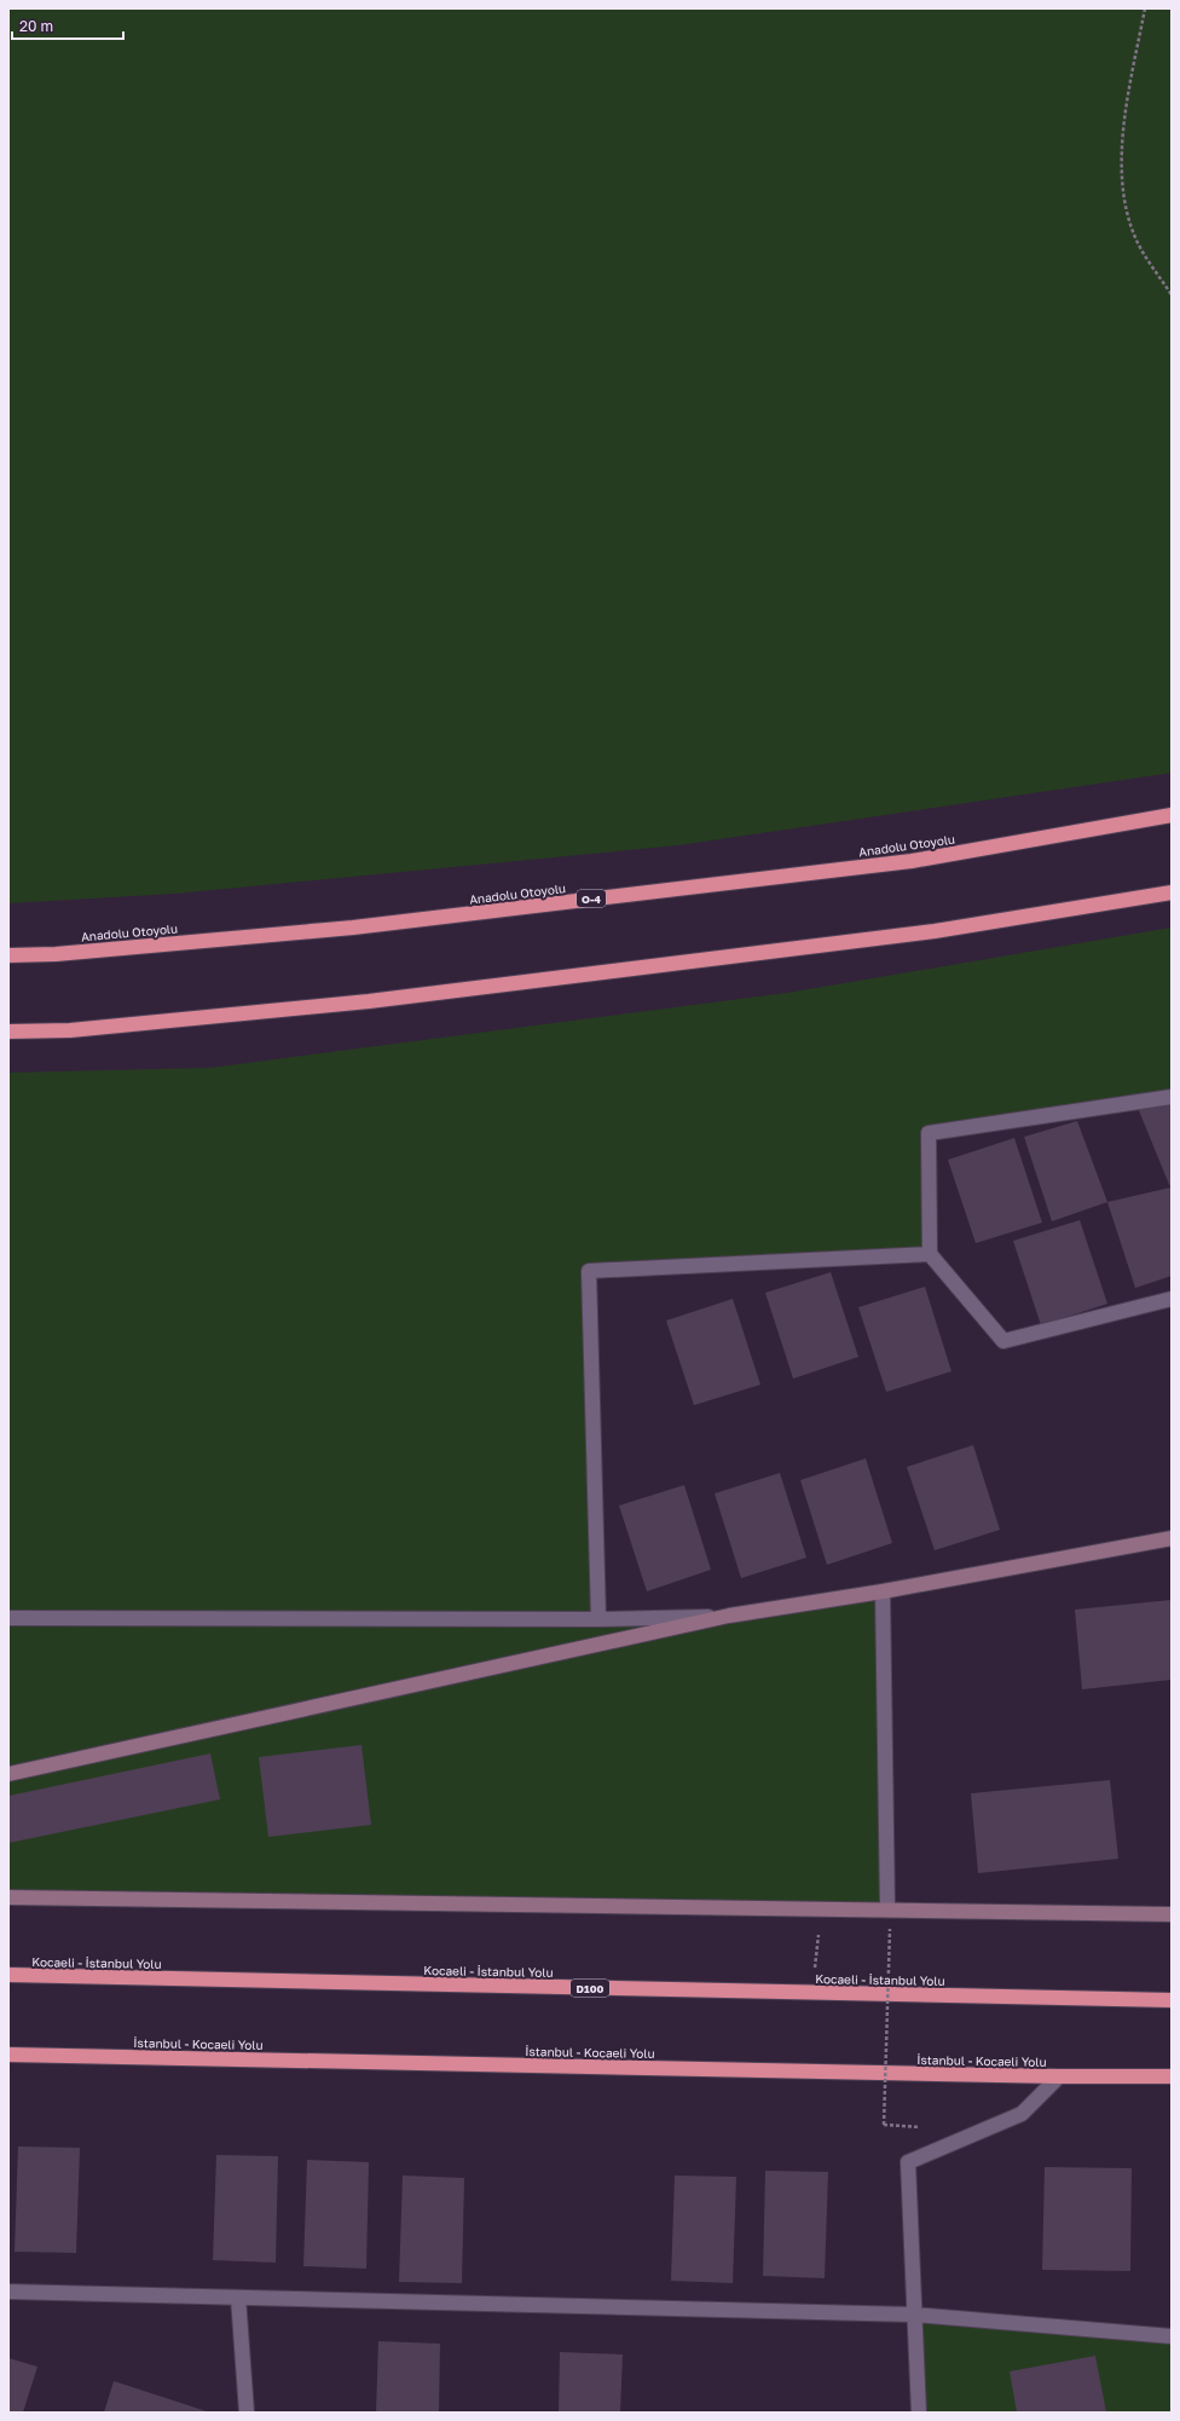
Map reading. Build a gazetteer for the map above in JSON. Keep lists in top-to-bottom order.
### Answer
{
  "streets": {
    "highway": [
      "Anadolu Otoyolu",
      "O-4",
      "Kocaeli - İstanbul Yolu",
      "D100",
      "İstanbul - Kocaeli Yolu"
    ]
  },
  "scale_bar": "20 m"
}
